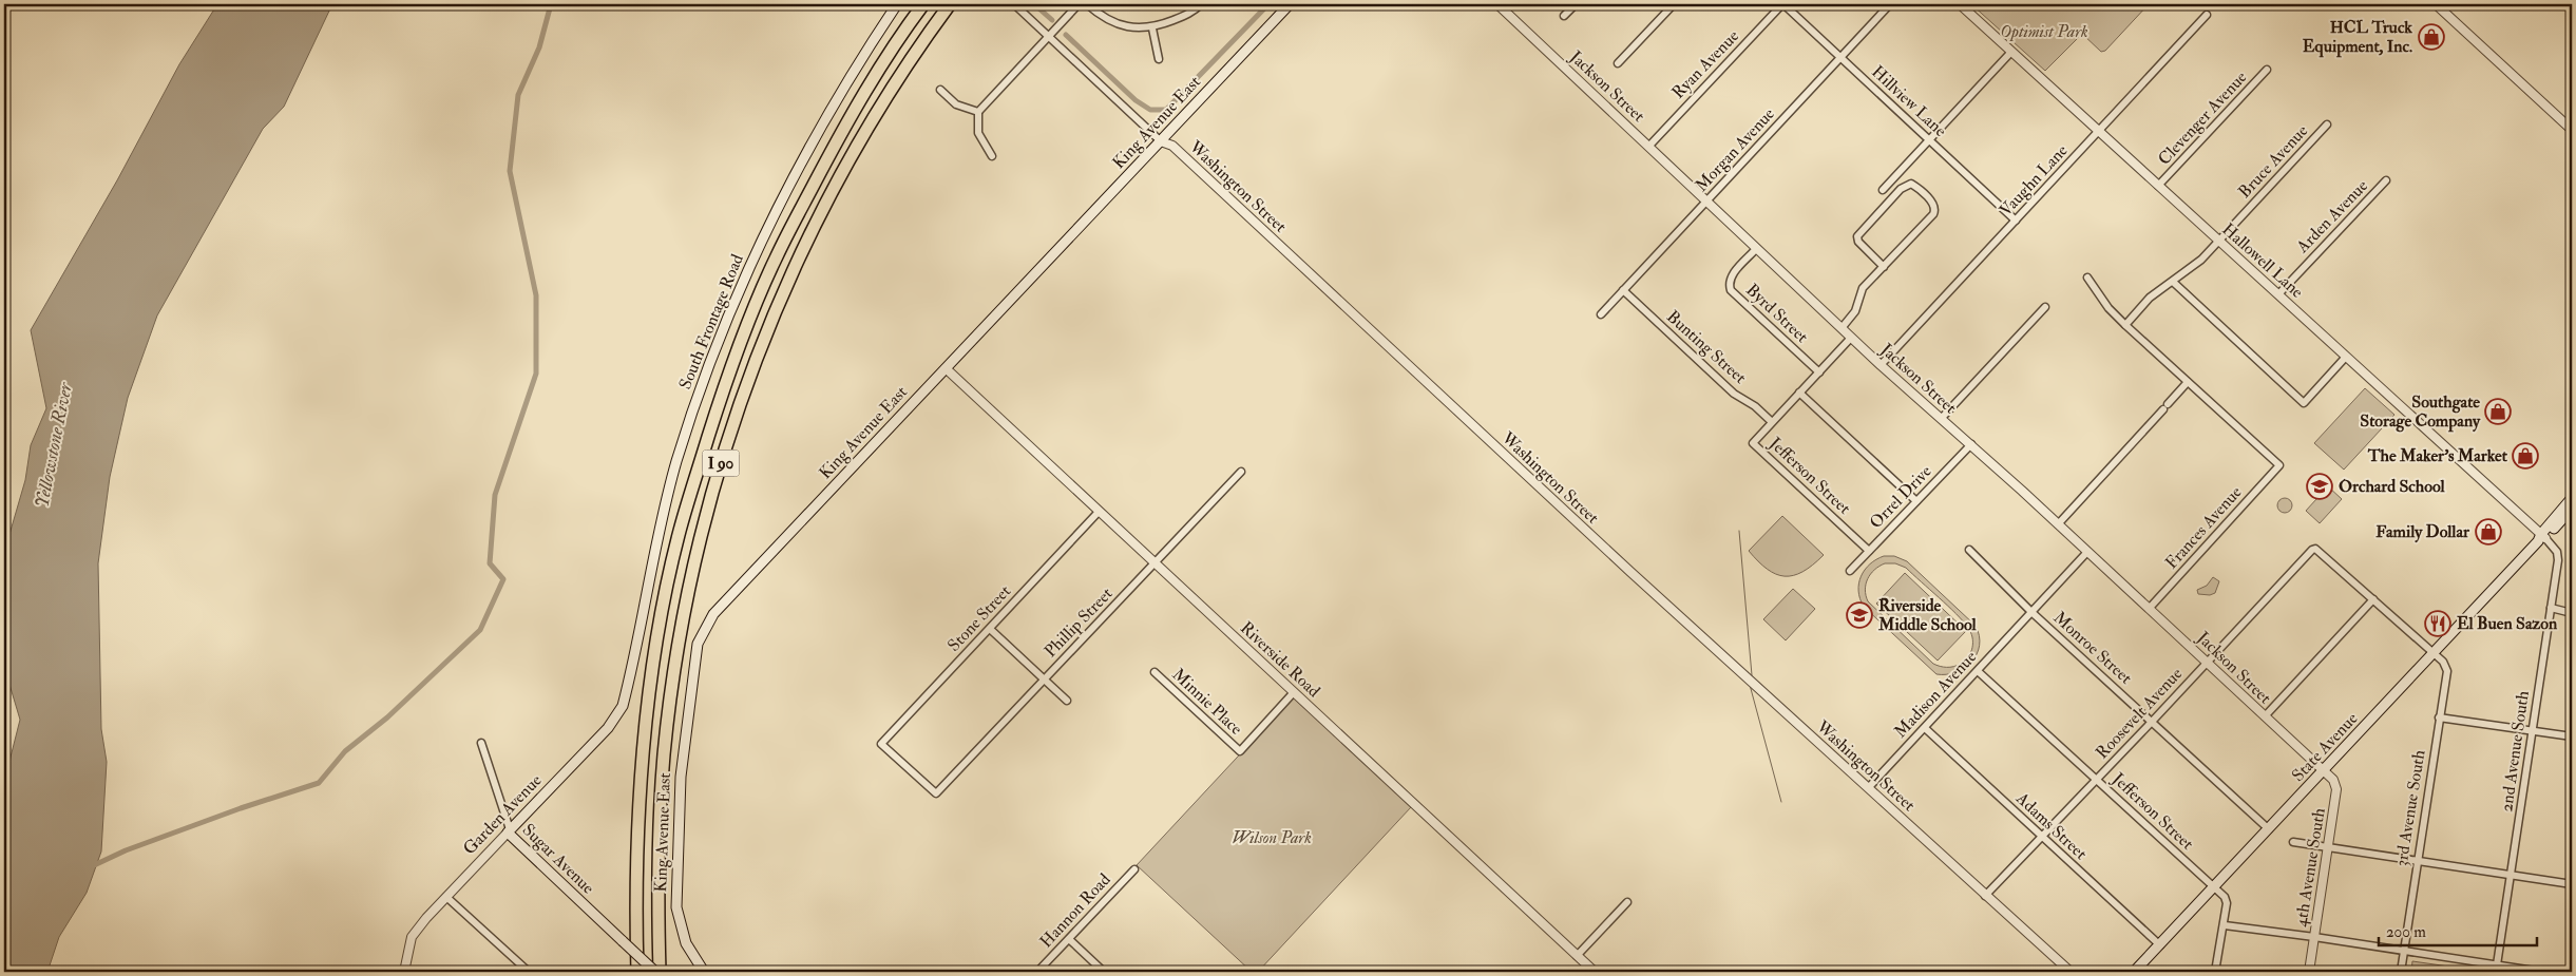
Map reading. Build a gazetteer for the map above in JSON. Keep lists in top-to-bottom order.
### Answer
{
  "streets": {
    "highway": ["I 90"],
    "main road": [
      "King Avenue East",
      "South Frontage Road",
      "State Avenue",
      "Garden Avenue",
      "Sugar Avenue"
    ],
    "street": [
      "Ryan Avenue",
      "Jackson Street",
      "Hillview Lane",
      "Clevenger Avenue",
      "Morgan Avenue",
      "Bruce Avenue",
      "Vaughn Lane",
      "Washington Street",
      "Arden Avenue",
      "Hallowell Lane",
      "Byrd Street",
      "Bunting Street",
      "Jefferson Street",
      "Orrel Drive",
      "Frances Avenue",
      "Stone Street",
      "Phillip Street",
      "Monroe Street",
      "Riverside Road",
      "Madison Avenue",
      "Minnie Place",
      "Roosevelt Avenue",
      "2nd Avenue South",
      "3rd Avenue South",
      "Adams Street",
      "4th Avenue South",
      "Hannon Road"
    ]
  },
  "crossings": [
    ["Ryan Avenue", "Jackson Street"],
    ["Ryan Avenue", "Hillview Lane"],
    ["Jackson Street", "Morgan Avenue"],
    ["Jackson Street", "Vaughn Lane"],
    ["Jackson Street", "Byrd Street"],
    ["Jackson Street", "Orrel Drive"],
    ["Jackson Street", "Frances Avenue"],
    ["Jackson Street", "Madison Avenue"],
    ["Jackson Street", "Roosevelt Avenue"],
    ["Jackson Street", "State Avenue"],
    ["Jackson Street", "4th Avenue South"],
    ["Hillview Lane", "Morgan Avenue"],
    ["Hillview Lane", "Vaughn Lane"],
    ["Clevenger Avenue", "Hallowell Lane"],
    ["King Avenue East", "Washington Street"],
    ["King Avenue East", "Riverside Road"],
    ["Morgan Avenue", "Bunting Street"],
    ["Bruce Avenue", "Hallowell Lane"],
    ["Vaughn Lane", "Hallowell Lane"],
    ["Washington Street", "Madison Avenue"],
    ["Washington Street", "Roosevelt Avenue"],
    ["Arden Avenue", "Hallowell Lane"],
    ["Hallowell Lane", "State Avenue"],
    ["Hallowell Lane", "2nd Avenue South"],
    ["South Frontage Road", "Garden Avenue"],
    ["Bunting Street", "Jefferson Street"],
    ["I 90", "Sugar Avenue"],
    ["Jefferson Street", "Orrel Drive"],
    ["Jefferson Street", "Madison Avenue"],
    ["Jefferson Street", "Roosevelt Avenue"],
    ["Jefferson Street", "State Avenue"],
    ["Stone Street", "Phillip Street"],
    ["Stone Street", "Riverside Road"],
    ["Phillip Street", "Riverside Road"],
    ["Monroe Street", "Madison Avenue"],
    ["Monroe Street", "Roosevelt Avenue"],
    ["Monroe Street", "State Avenue"],
    ["Riverside Road", "Minnie Place"],
    ["Madison Avenue", "Adams Street"],
    ["Roosevelt Avenue", "3rd Avenue South"],
    ["Roosevelt Avenue", "Adams Street"],
    ["State Avenue", "2nd Avenue South"],
    ["State Avenue", "3rd Avenue South"],
    ["State Avenue", "Adams Street"],
    ["State Avenue", "4th Avenue South"],
    ["Garden Avenue", "Sugar Avenue"]
  ],
  "water": ["Yellowstone River"],
  "parks": ["Optimist Park", "Wilson Park"],
  "places": {
    "shop": [
      "HCL Truck Equipment, Inc.",
      "Southgate Storage Company",
      "The Maker's Market",
      "Family Dollar"
    ],
    "school or university": ["Orchard School", "Riverside Middle School"],
    "restaurant": ["El Buen Sazon"]
  },
  "scale_bar": "200 m"
}
